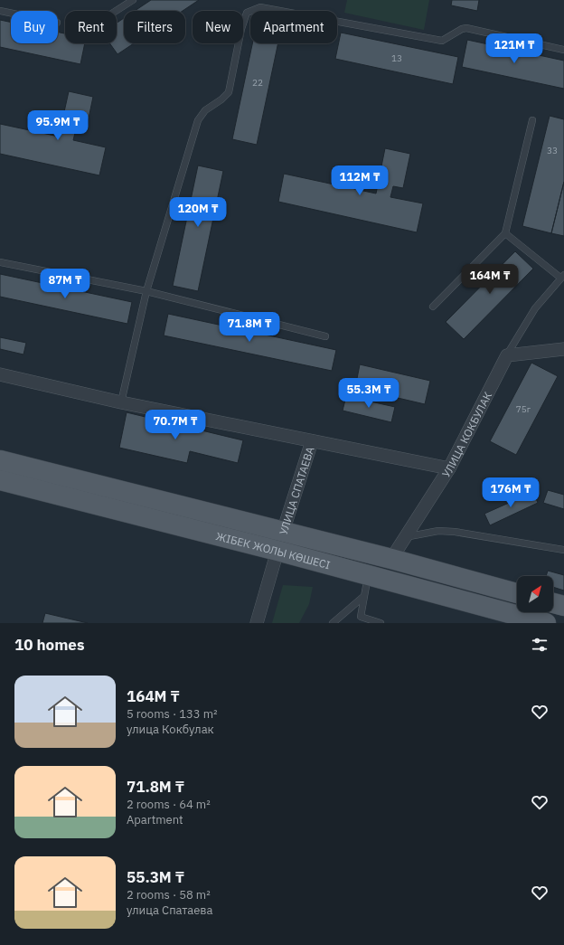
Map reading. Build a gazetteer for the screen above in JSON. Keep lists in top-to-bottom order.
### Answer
{
  "streets": {
    "main road": ["ЖІБЕК ЖОЛЫ КӨШЕСІ"],
    "street": ["УЛИЦА КОКБУЛАК", "УЛИЦА СПАТАЕВА"]
  },
  "crossings": [
    ["УЛИЦА КОКБУЛАК", "ЖІБЕК ЖОЛЫ КӨШЕСІ"],
    ["УЛИЦА СПАТАЕВА", "ЖІБЕК ЖОЛЫ КӨШЕСІ"]
  ],
  "house_numbers": [
    "13",
    "22",
    "33",
    "75г"
  ],
  "north": "top right",
  "page": {
    "chip": [
      "Buy",
      "Rent",
      "Filters",
      "New",
      "Apartment"
    ],
    "price": [
      "121M ₸",
      "95.9M ₸",
      "112M ₸",
      "120M ₸",
      "164M ₸",
      "87M ₸",
      "71.8M ₸",
      "55.3M ₸",
      "70.7M ₸",
      "176M ₸"
    ],
    "heading": "10 homes",
    "list": [
      {
        "name": "164M ₸",
        "note": "5 rooms · 133 m² · улица Кокбулак"
      },
      {
        "name": "71.8M ₸",
        "note": "2 rooms · 64 m² · Apartment"
      },
      {
        "name": "55.3M ₸",
        "note": "2 rooms · 58 m² · улица Спатаева"
      }
    ]
  }
}
